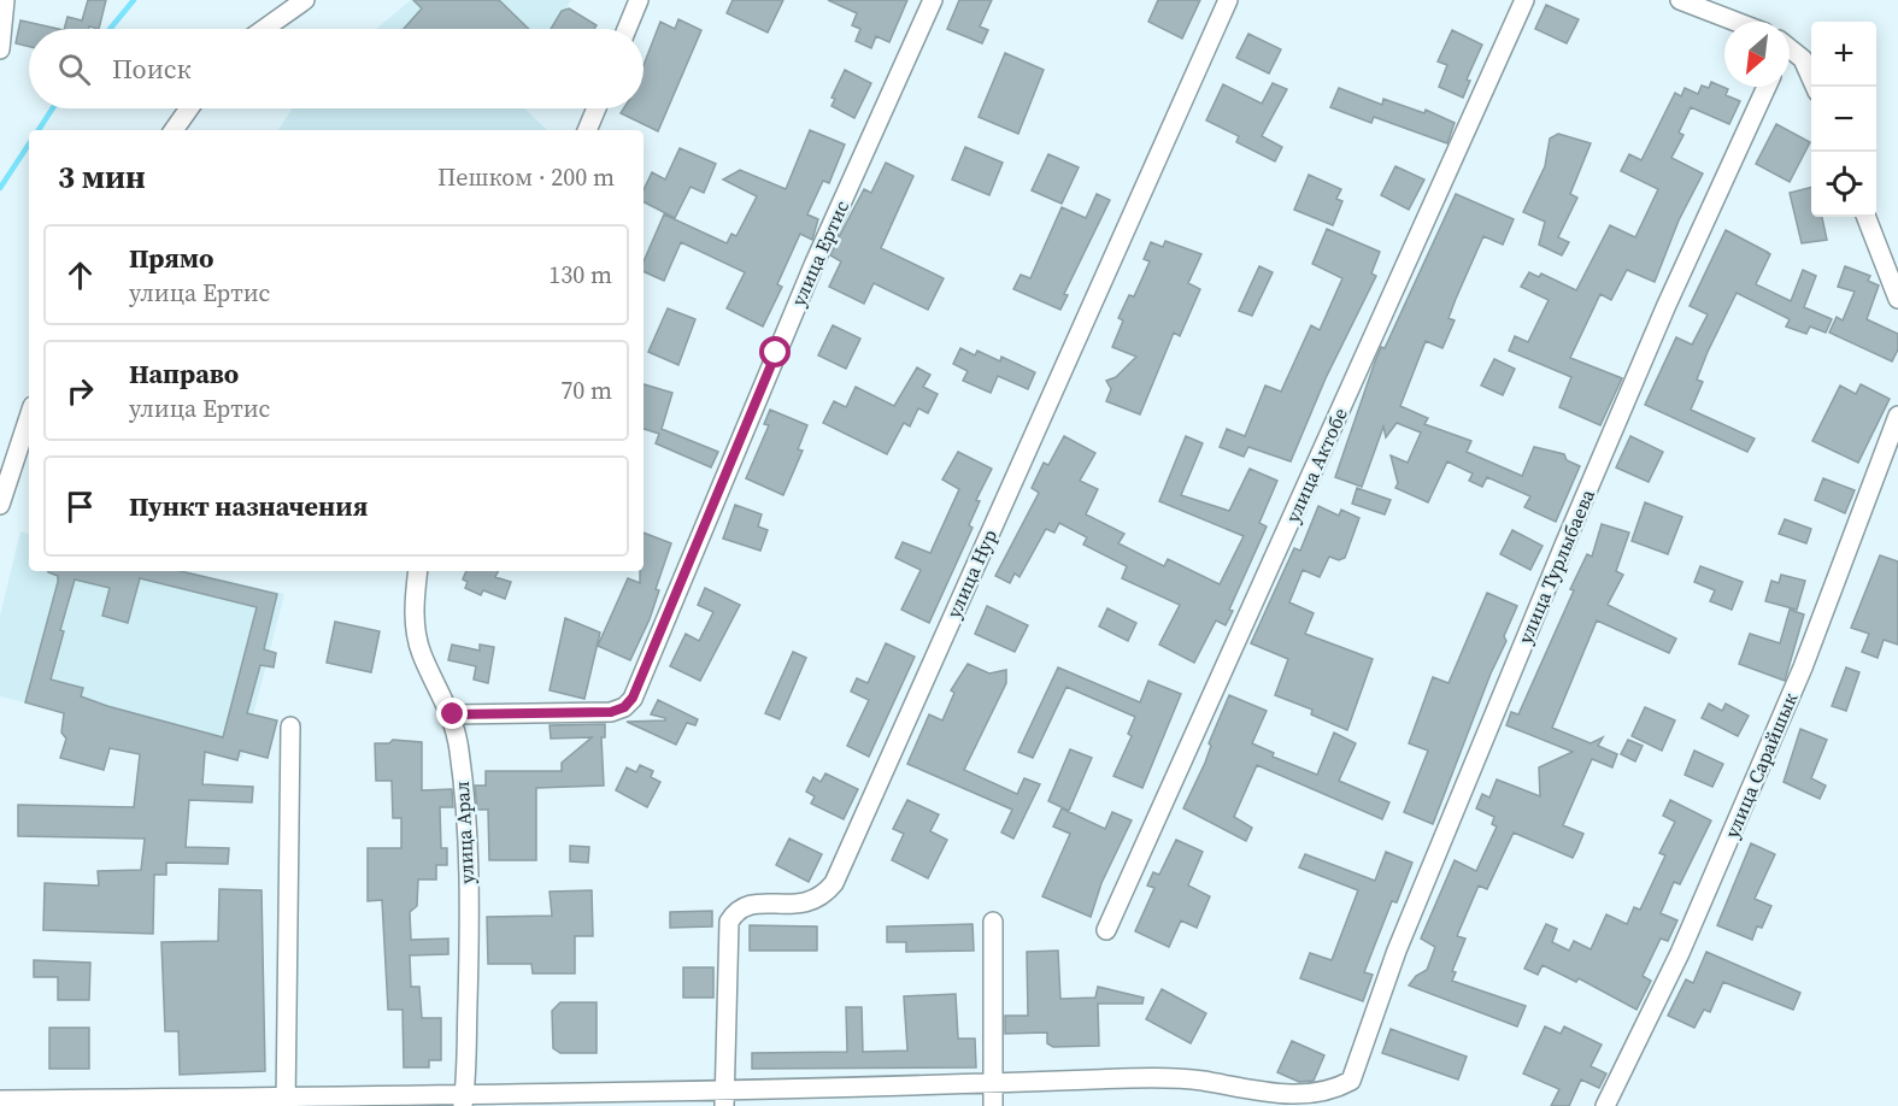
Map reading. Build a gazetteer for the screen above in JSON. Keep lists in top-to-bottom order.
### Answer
{
  "streets": {
    "street": [
      "улица Ертис",
      "улица Актобе",
      "улица Турлыбаева",
      "улица Нур",
      "улица Сарайшык",
      "улица Арал"
    ]
  },
  "crossings": [
    ["улица Ертис", "улица Арал"],
    ["улица Турлыбаева", "улица Нур"],
    ["улица Турлыбаева", "улица Арал"]
  ],
  "north": "bottom left",
  "page": {
    "map_buttons": ["+", "−"],
    "search": "Поиск",
    "heading": ["3 мин", "Пешком · 200 m"],
    "list": [
      ["Прямо", "улица Ертис", "130 m"],
      ["Направо", "улица Ертис", "70 m"],
      "Пункт назначения"
    ]
  }
}
